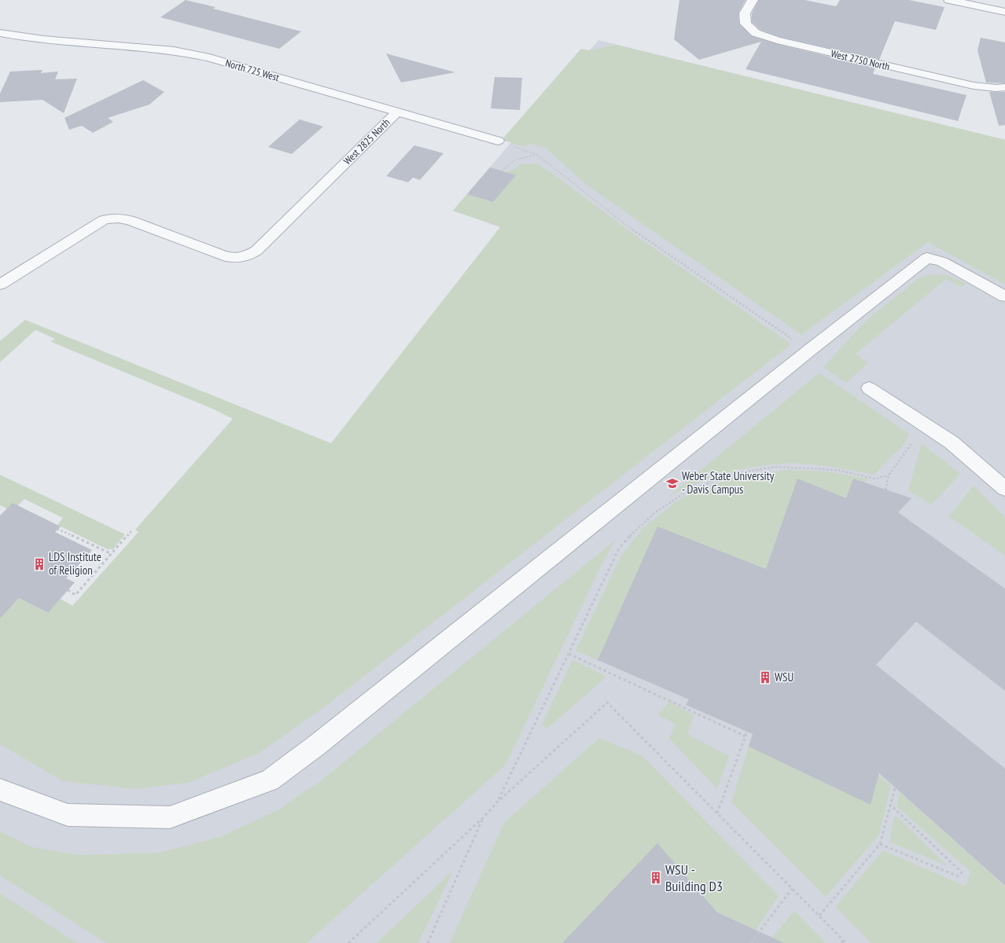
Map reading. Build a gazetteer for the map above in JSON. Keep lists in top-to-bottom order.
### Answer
{
  "streets": {
    "street": ["West 2750 North", "North 725 West", "West 2825 North"]
  },
  "crossings": [
    ["North 725 West", "West 2825 North"]
  ],
  "places": {
    "school or university": ["Weber State University - Davis Campus"],
    "building": ["LDS Institute of Religion", "WSU", "WSU - Building D3"]
  }
}
